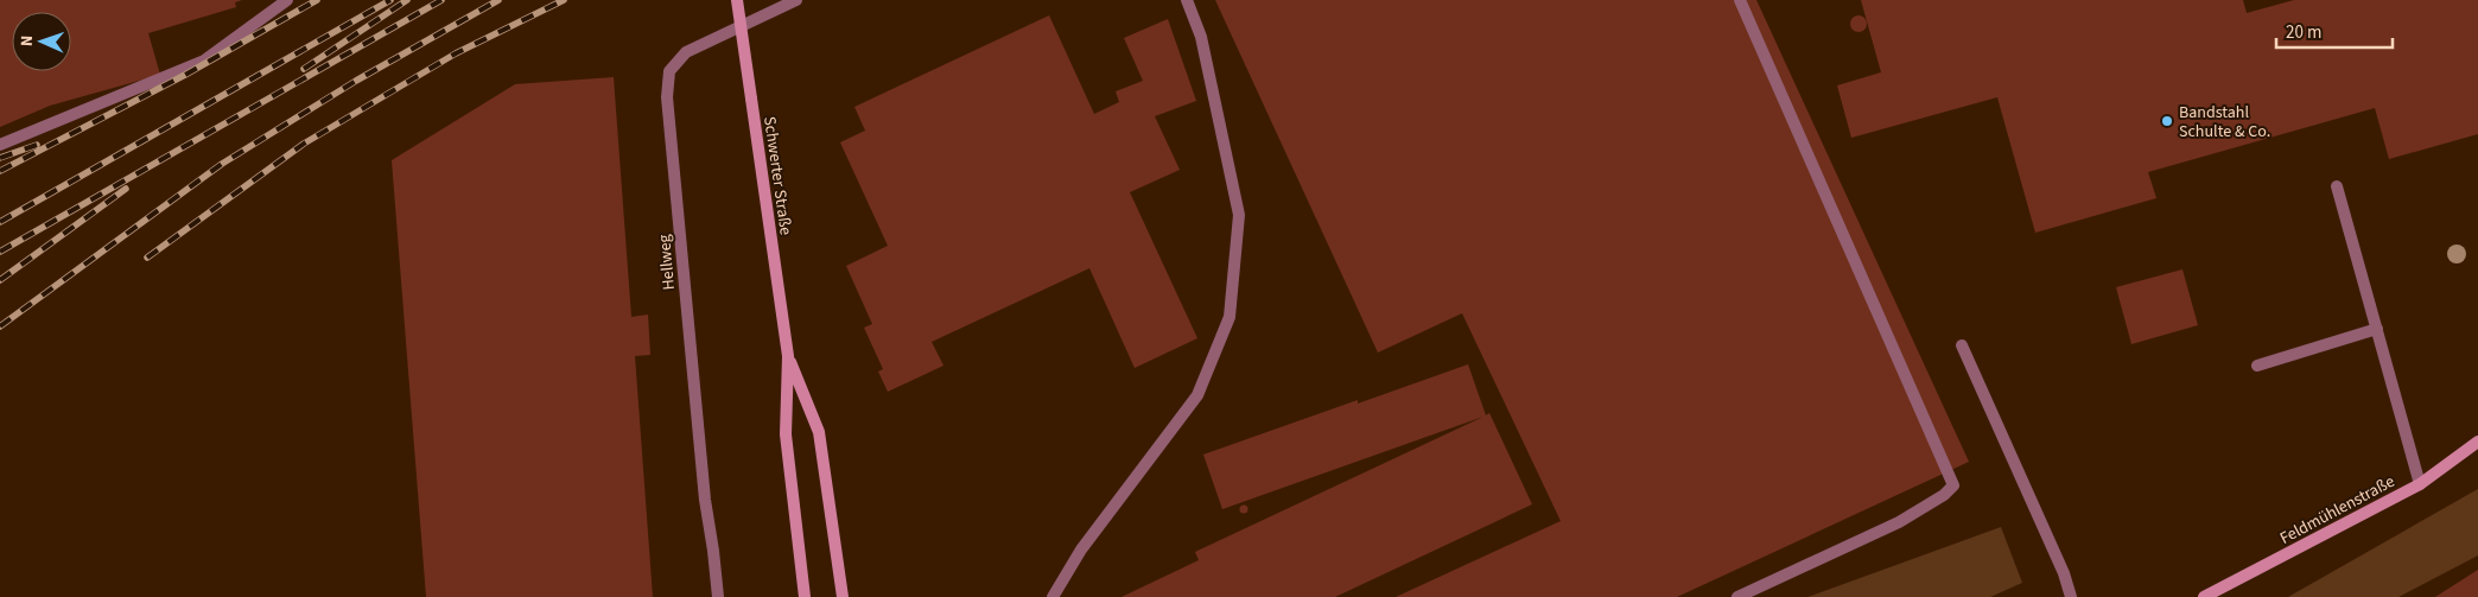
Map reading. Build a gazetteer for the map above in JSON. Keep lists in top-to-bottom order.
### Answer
{
  "streets": {
    "main road": ["Schwerter Straße", "Feldmühlenstraße"],
    "street": ["Hellweg"]
  },
  "places": ["Bandstahl Schulte & Co."],
  "scale_bar": "20 m",
  "north": "left"
}
